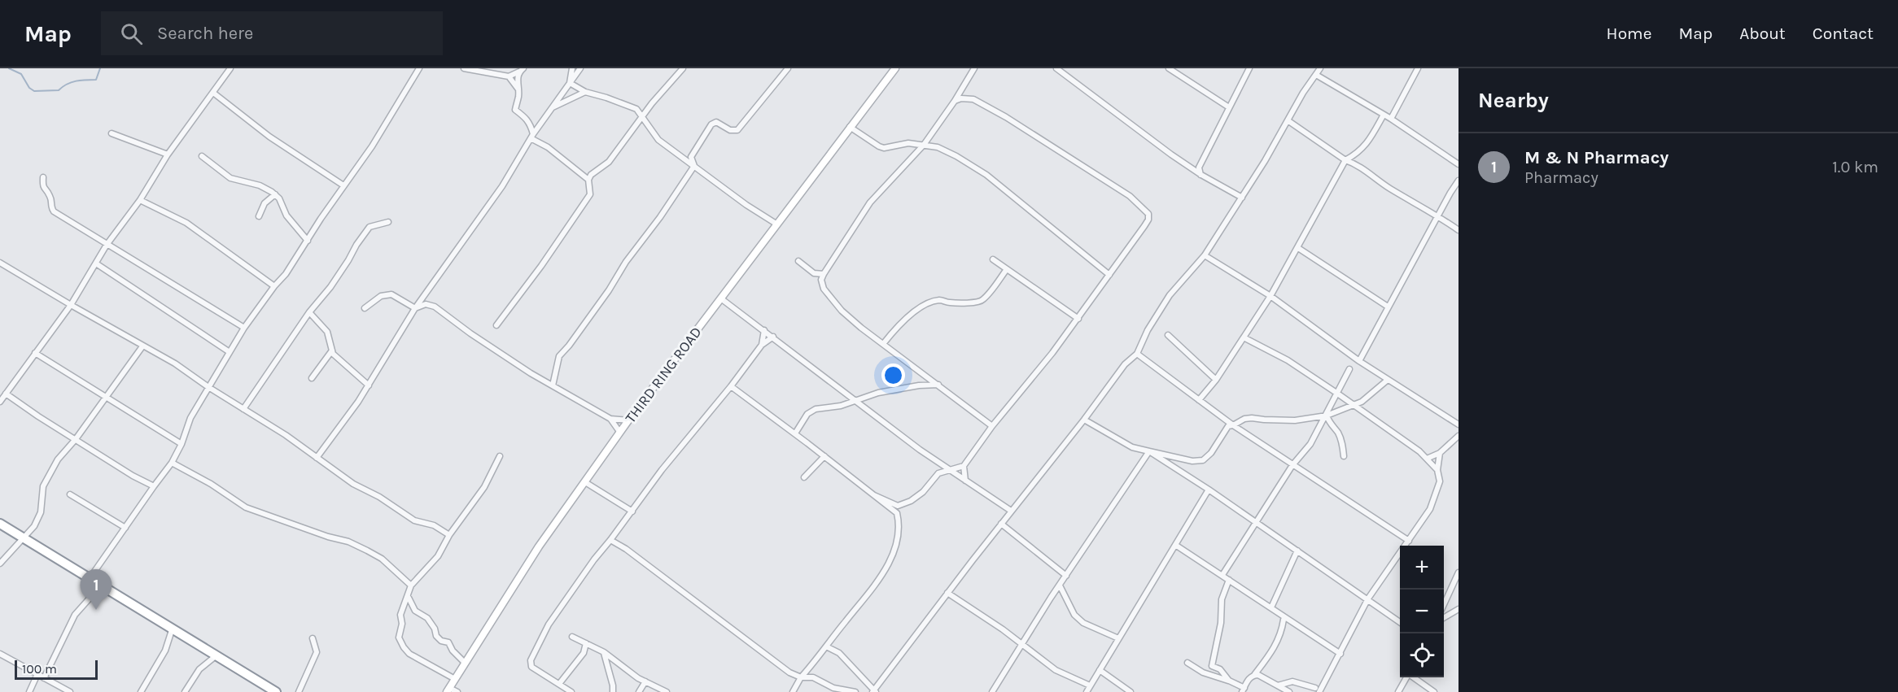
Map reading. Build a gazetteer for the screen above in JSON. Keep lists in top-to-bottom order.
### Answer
{
  "streets": {
    "street": ["THIRD RING ROAD"]
  },
  "scale_bar": "100 m",
  "page": {
    "header": "Map",
    "search": "Search here",
    "nav": [
      "Home",
      "Map",
      "About",
      "Contact"
    ],
    "heading": "Nearby",
    "list": [
      {
        "mark": "1",
        "name": "M & N Pharmacy",
        "note": "Pharmacy",
        "value": "1.0 km"
      }
    ],
    "map_buttons": ["+", "−"],
    "pins": "1",
    "scale": "100 m"
  }
}
